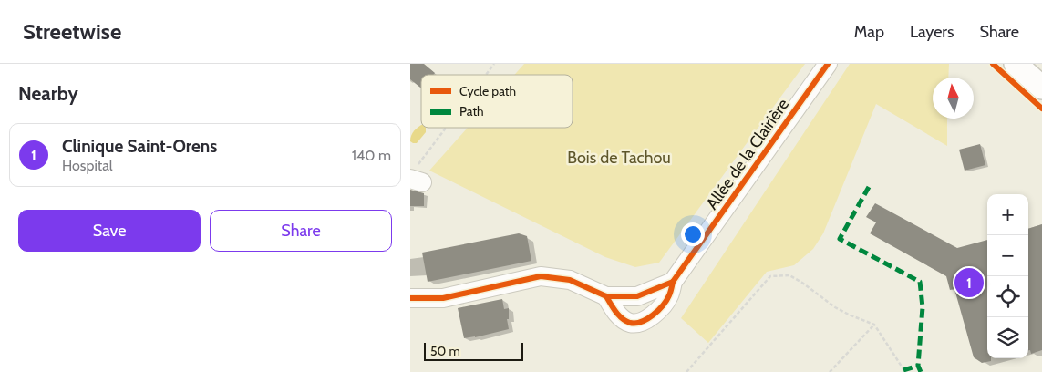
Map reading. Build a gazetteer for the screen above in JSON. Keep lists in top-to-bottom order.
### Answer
{
  "streets": {
    "street": ["Allée de la Clairière"]
  },
  "parks": ["Bois de Tachou"],
  "legend": ["Cycle path", "Path"],
  "scale_bar": "50 m",
  "north": "top",
  "page": {
    "header": "Streetwise",
    "nav": ["Map", "Layers", "Share"],
    "heading": "Nearby",
    "list": [
      {
        "mark": "1",
        "name": "Clinique Saint-Orens",
        "note": "Hospital",
        "value": "140 m"
      }
    ],
    "map_buttons": ["+", "−"],
    "buttons": ["Save", "Share"],
    "pins": "1",
    "scale": "50 m"
  }
}
